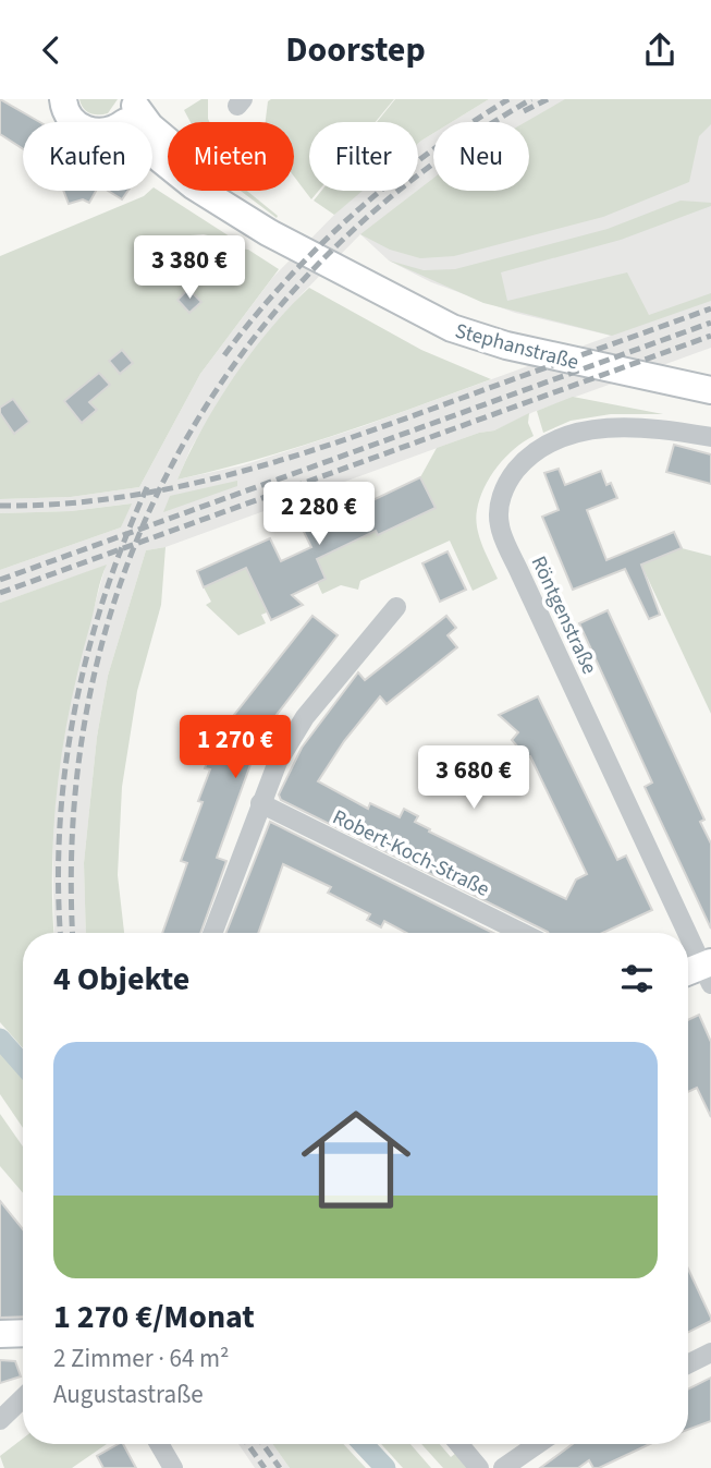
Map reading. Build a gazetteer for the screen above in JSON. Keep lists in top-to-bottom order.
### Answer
{
  "streets": {
    "street": ["Stephanstraße", "Röntgenstraße", "Robert-Koch-Straße"]
  },
  "page": {
    "header": "Doorstep",
    "chip": [
      "Kaufen",
      "Mieten",
      "Filter",
      "Neu"
    ],
    "price": [
      "3 380 €",
      "2 280 €",
      "1 270 €",
      "3 680 €"
    ],
    "heading": "4 Objekte",
    "list": [
      {
        "name": "1 270 €/Monat",
        "note": "2 Zimmer · 64 m² · Augustastraße"
      }
    ]
  }
}
